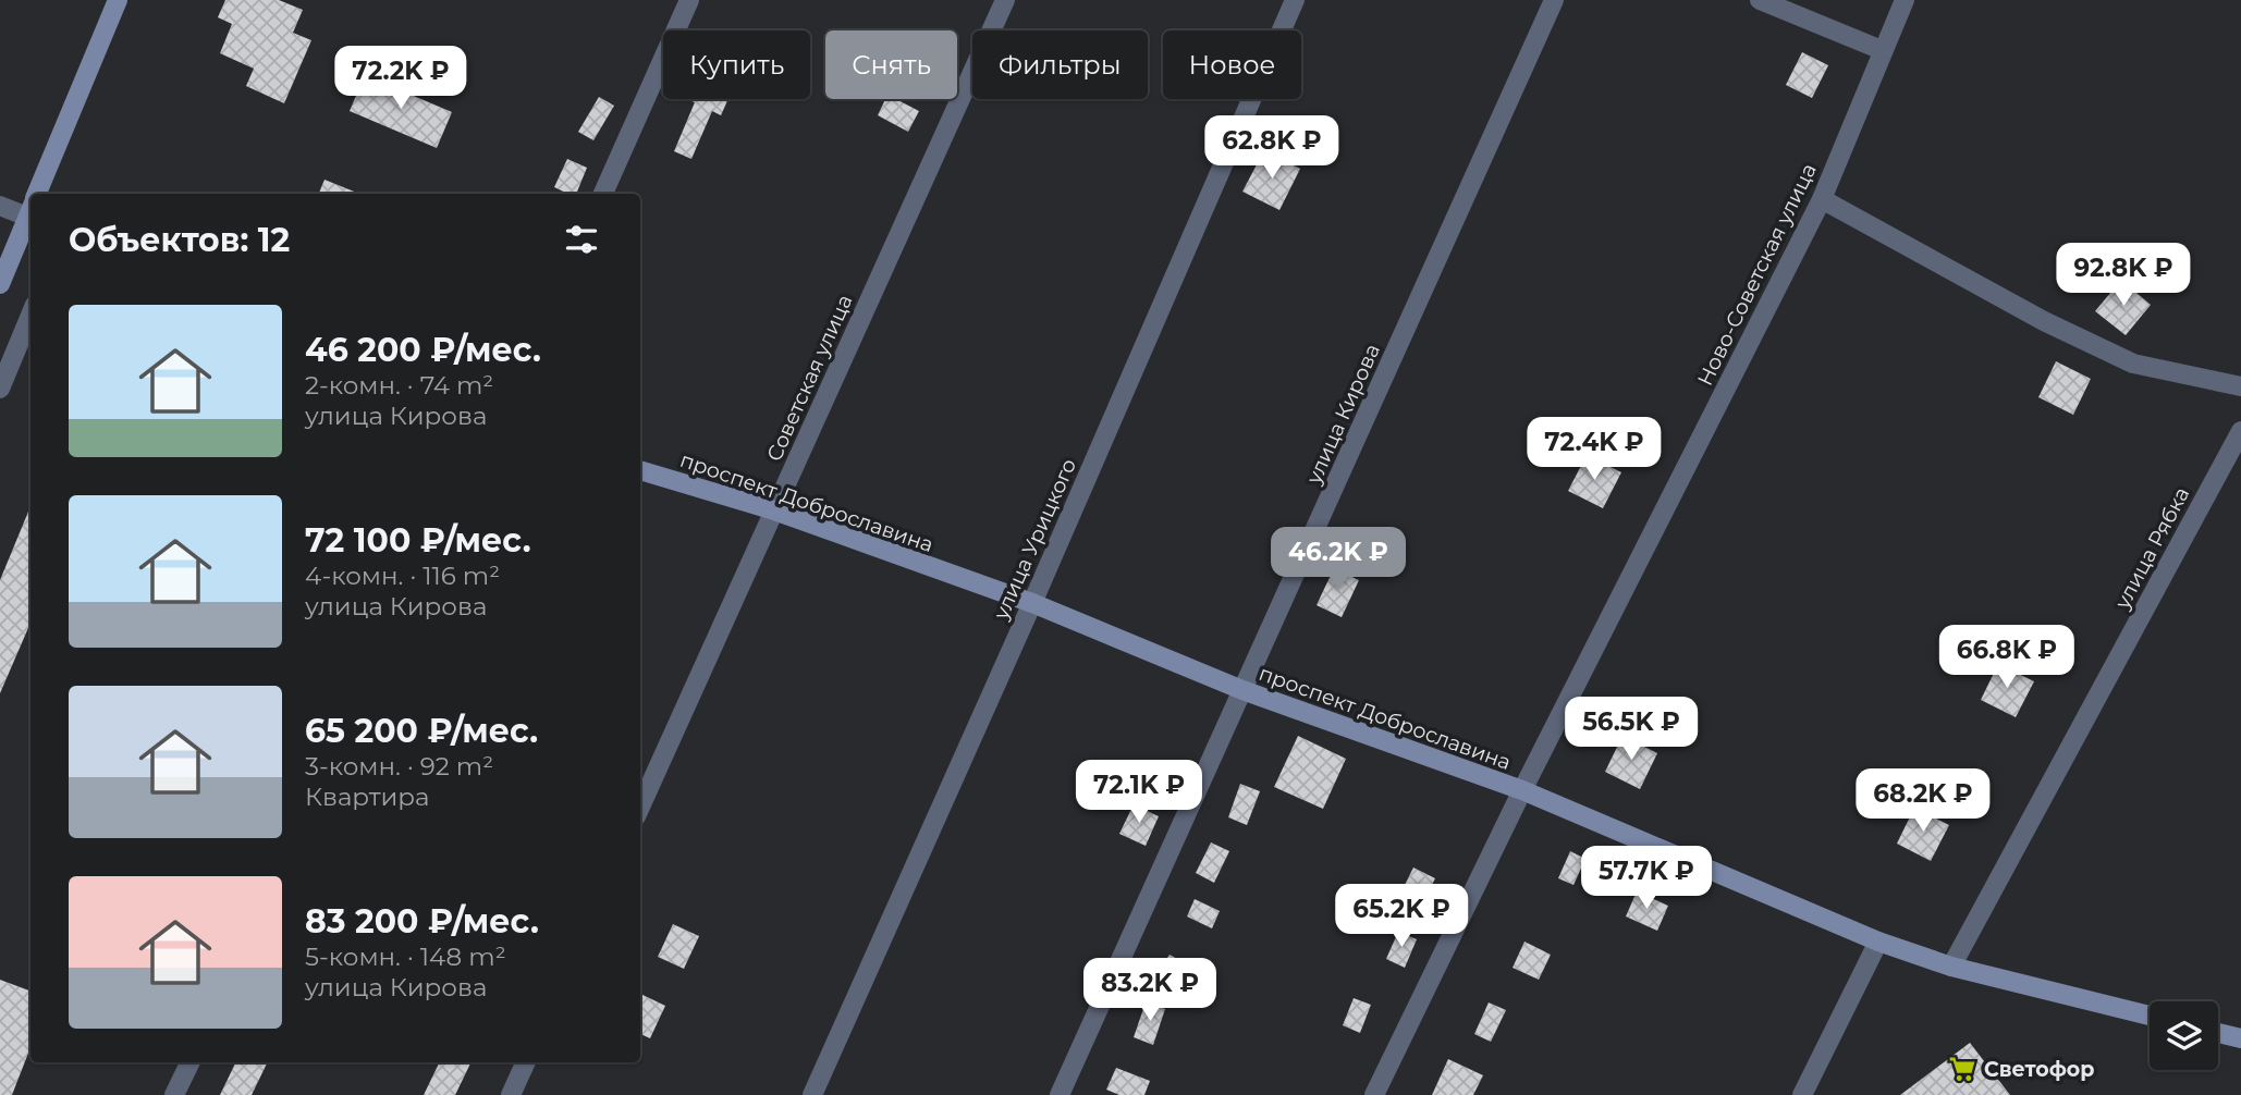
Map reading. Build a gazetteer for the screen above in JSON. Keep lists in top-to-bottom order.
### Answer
{
  "streets": {
    "street": [
      "Ново-Советская улица",
      "Советская улица",
      "улица Кирова",
      "проспект Доброславина",
      "улица Урицкого",
      "улица Рябка"
    ]
  },
  "crossings": [
    ["Ново-Советская улица", "проспект Доброславина"],
    ["Советская улица", "проспект Доброславина"],
    ["улица Кирова", "проспект Доброславина"],
    ["проспект Доброславина", "улица Урицкого"],
    ["проспект Доброславина", "улица Рябка"]
  ],
  "places": {
    "supermarket": ["Светофор"]
  },
  "page": {
    "chip": [
      "Купить",
      "Снять",
      "Фильтры",
      "Новое"
    ],
    "price": [
      "72.2K ₽",
      "62.8K ₽",
      "92.8K ₽",
      "72.4K ₽",
      "46.2K ₽",
      "66.8K ₽",
      "56.5K ₽",
      "72.1K ₽",
      "68.2K ₽",
      "57.7K ₽",
      "65.2K ₽",
      "83.2K ₽"
    ],
    "heading": "Объектов: 12",
    "list": [
      {
        "name": "46 200 ₽/мес.",
        "note": "2-комн. · 74 m² · улица Кирова"
      },
      {
        "name": "72 100 ₽/мес.",
        "note": "4-комн. · 116 m² · улица Кирова"
      },
      {
        "name": "65 200 ₽/мес.",
        "note": "3-комн. · 92 m² · Квартира"
      },
      {
        "name": "83 200 ₽/мес.",
        "note": "5-комн. · 148 m² · улица Кирова"
      }
    ]
  }
}
